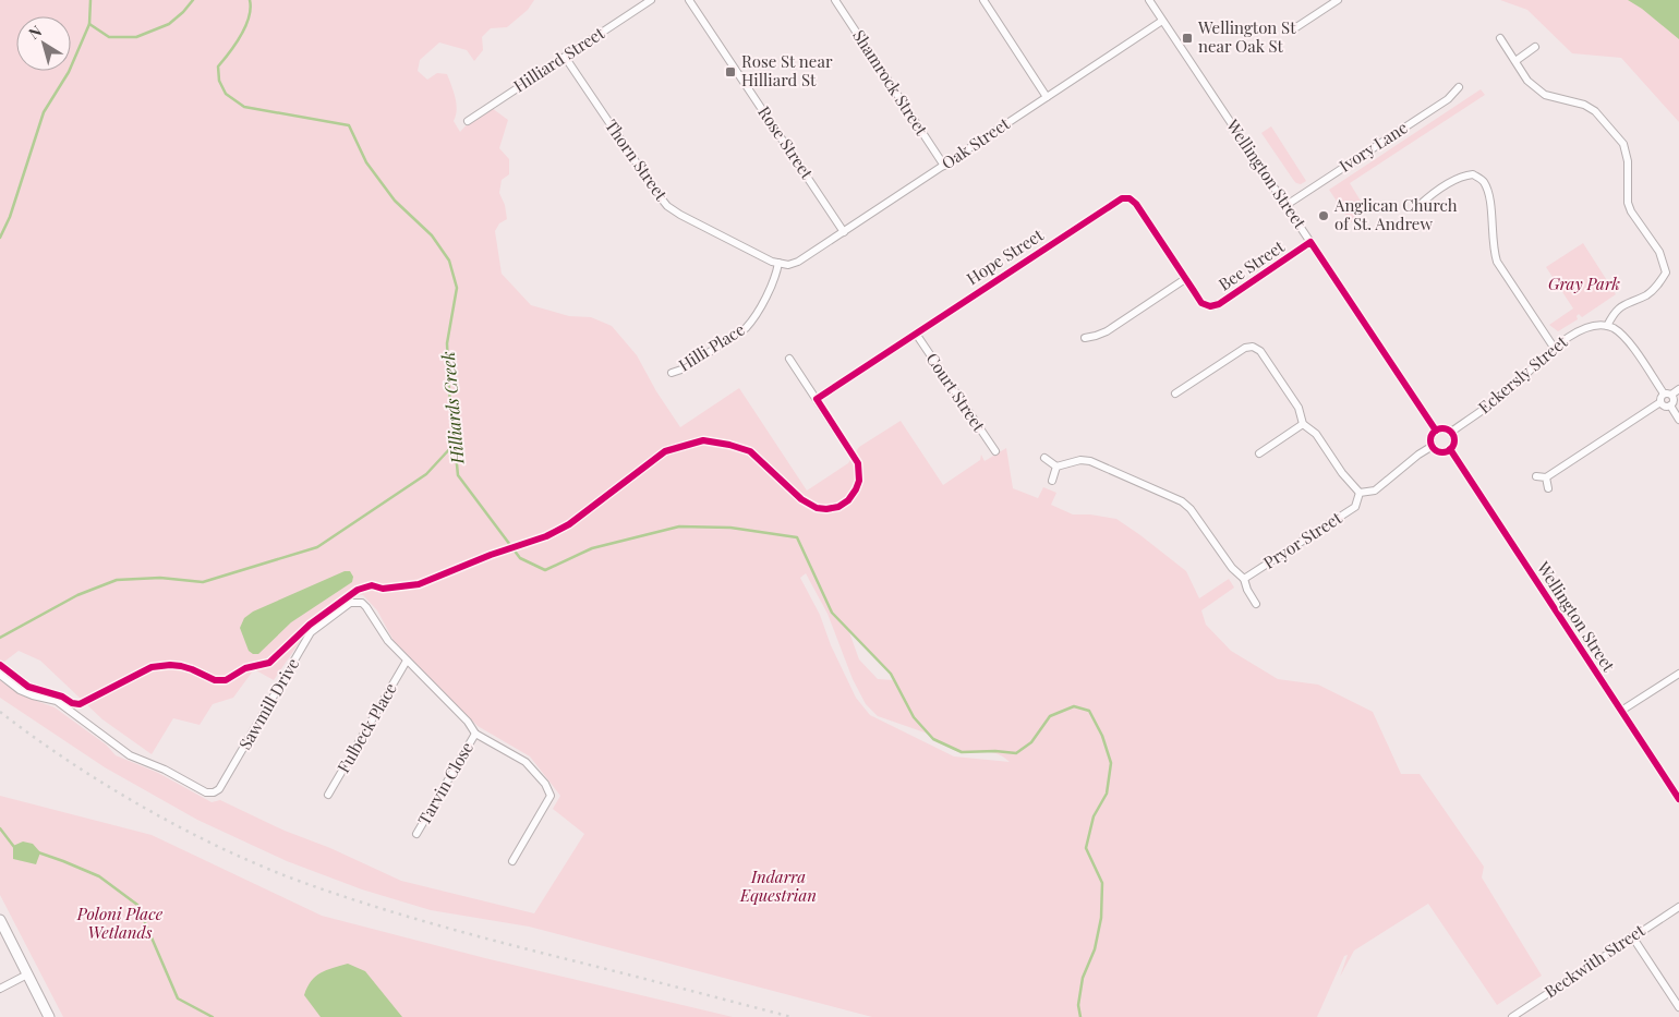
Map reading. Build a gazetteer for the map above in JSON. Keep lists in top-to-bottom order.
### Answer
{
  "streets": {
    "street": [
      "Hilliard Street",
      "Shamrock Street",
      "Rose Street",
      "Oak Street",
      "Ivory Lane",
      "Thorn Street",
      "Wellington Street",
      "Hope Street",
      "Bee Street",
      "Hilli Place",
      "Eckersly Street",
      "Court Street",
      "Pryor Street",
      "Sawmill Drive",
      "Fulbeck Place",
      "Tarvin Close",
      "Beckwith Street"
    ]
  },
  "crossings": [
    ["Hilliard Street", "Thorn Street"],
    ["Shamrock Street", "Oak Street"],
    ["Rose Street", "Oak Street"],
    ["Oak Street", "Thorn Street"],
    ["Oak Street", "Wellington Street"],
    ["Ivory Lane", "Wellington Street"],
    ["Thorn Street", "Hilli Place"],
    ["Wellington Street", "Bee Street"],
    ["Wellington Street", "Eckersly Street"],
    ["Hope Street", "Bee Street"],
    ["Hope Street", "Court Street"],
    ["Sawmill Drive", "Fulbeck Place"],
    ["Sawmill Drive", "Tarvin Close"]
  ],
  "water": ["Hilliards Creek"],
  "parks": ["Gray Park", "Indarra Equestrian", "Poloni Place Wetlands"],
  "places": {
    "transit": ["Wellington St near Oak St", "Rose St near Hilliard St"],
    "other": ["Anglican Church of St. Andrew"]
  },
  "north": "top left"
}
